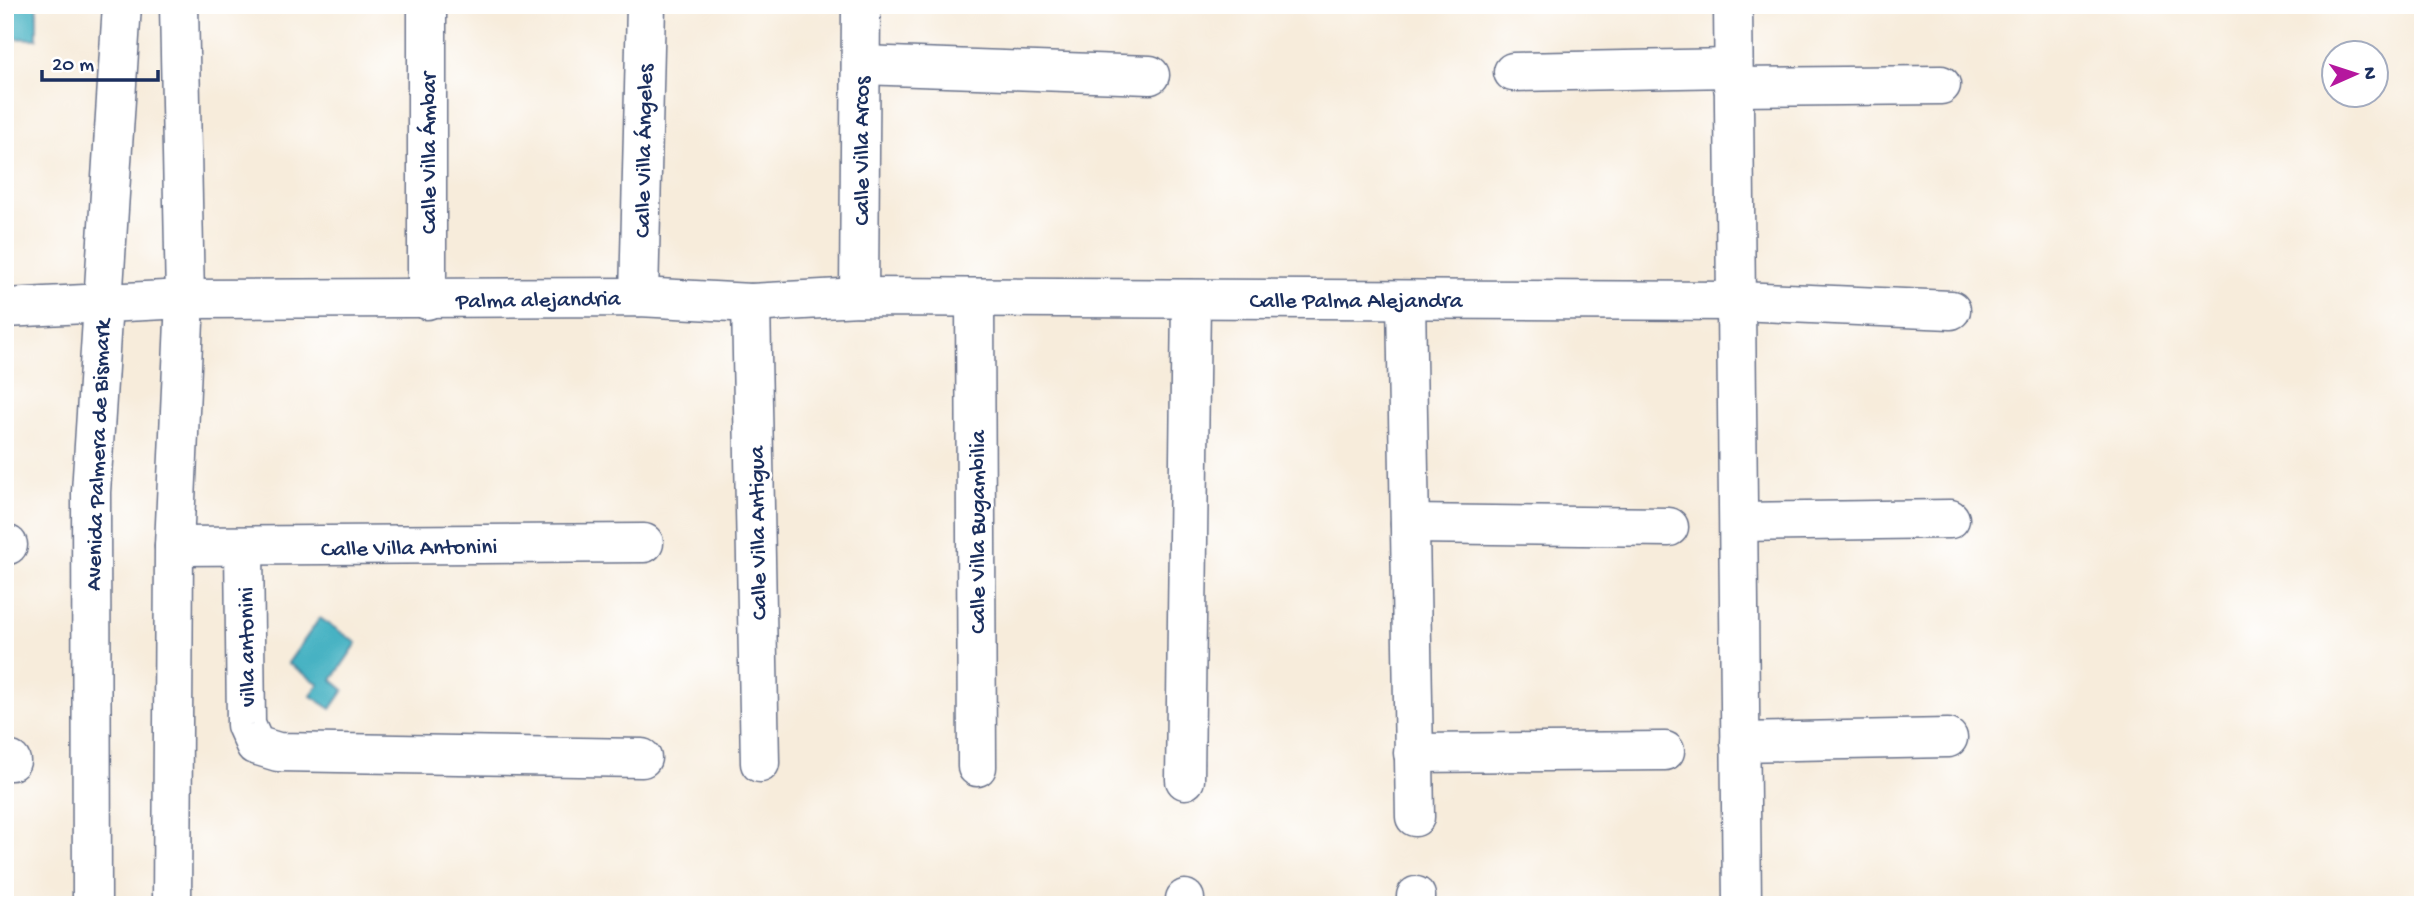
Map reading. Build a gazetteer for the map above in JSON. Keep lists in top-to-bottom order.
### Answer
{
  "streets": {
    "street": [
      "Calle Villa Ángeles",
      "Calle Villa Arcos",
      "Calle Villa Ámbar",
      "Palma alejandria",
      "Calle Palma Alejandra",
      "Avenida Palmera de Bismark",
      "Calle Villa Bugambilia",
      "Calle Villa Antigua",
      "Calle Villa Antonini",
      "villa antonini"
    ]
  },
  "crossings": [
    ["Calle Villa Ángeles", "Palma alejandria"],
    ["Calle Villa Arcos", "Palma alejandria"],
    ["Calle Villa Ámbar", "Palma alejandria"],
    ["Palma alejandria", "Calle Palma Alejandra"],
    ["Palma alejandria", "Avenida Palmera de Bismark"],
    ["Palma alejandria", "Calle Villa Bugambilia"],
    ["Palma alejandria", "Calle Villa Antigua"],
    ["Calle Palma Alejandra", "Calle Villa Bugambilia"],
    ["Calle Villa Antonini", "villa antonini"]
  ],
  "scale_bar": "20 m",
  "north": "right"
}
